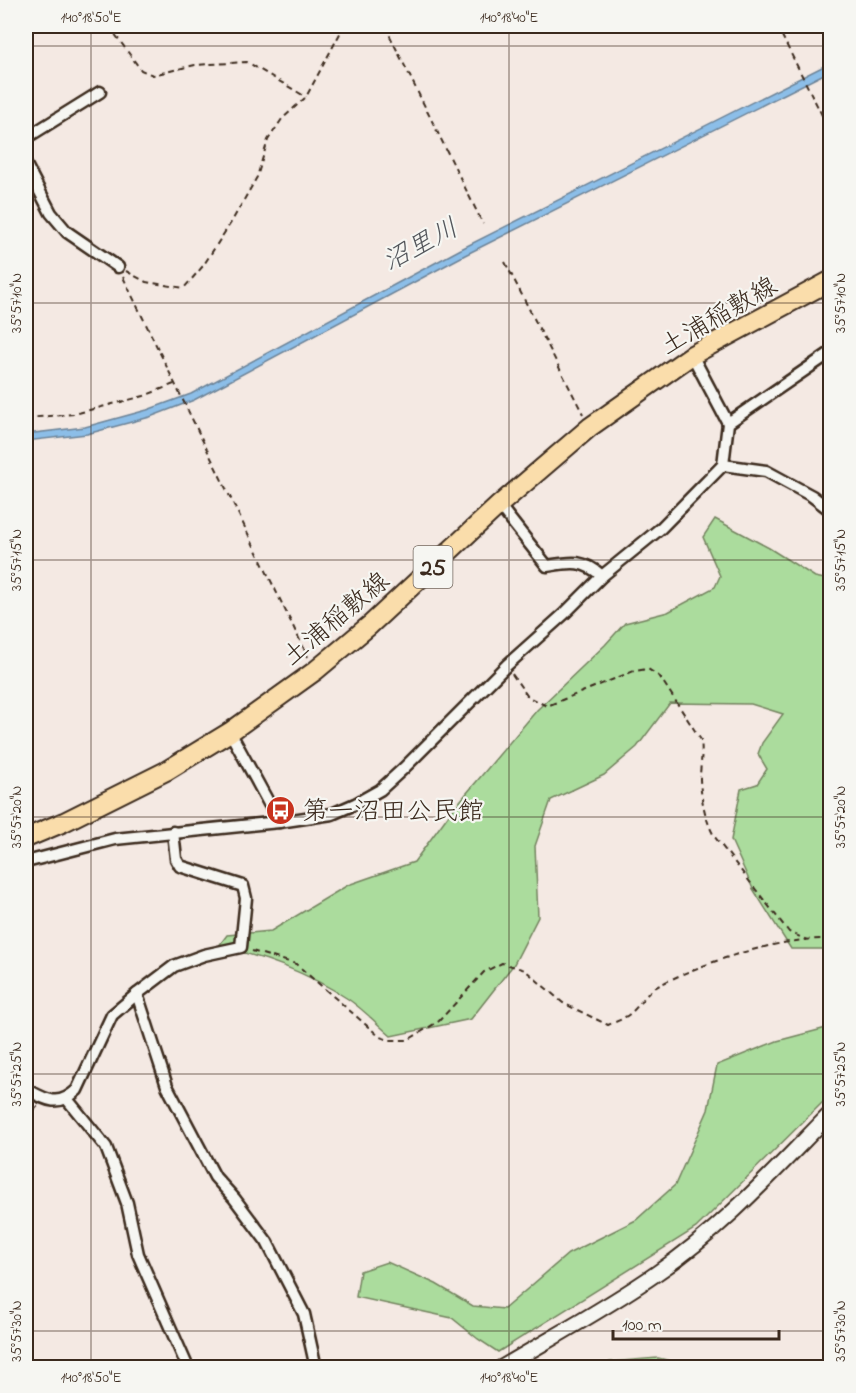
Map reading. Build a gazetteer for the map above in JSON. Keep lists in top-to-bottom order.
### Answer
{
  "streets": {
    "main road": ["土浦稲敷線", "25"]
  },
  "water": ["沼里川"],
  "places": {
    "bus stop": ["第一沼田公民館"]
  },
  "scale_bar": "100 m",
  "coordinates": [
    "140°18'50\"E",
    "140°18'40\"E",
    "35°57'10\"N",
    "35°57'15\"N",
    "35°57'20\"N",
    "35°57'25\"N",
    "35°57'30\"N"
  ]
}
